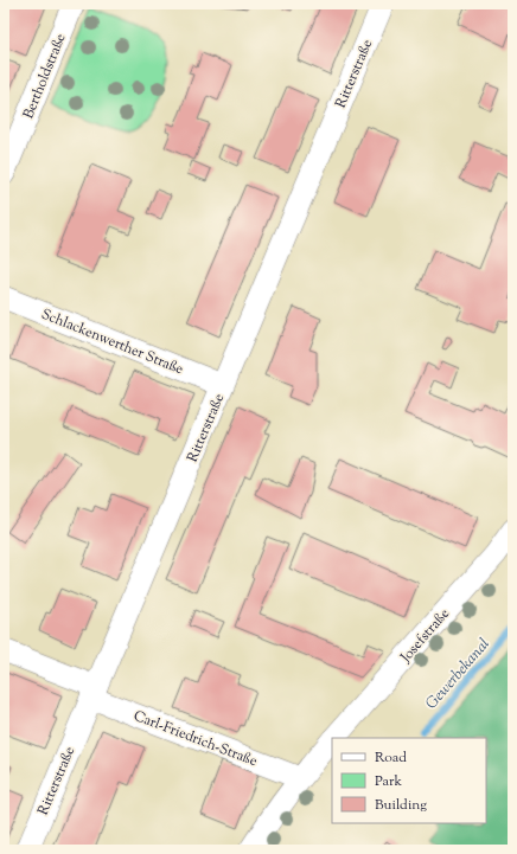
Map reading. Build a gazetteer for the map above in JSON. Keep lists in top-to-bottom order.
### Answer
{
  "streets": {
    "street": [
      "Ritterstraße",
      "Bertholdstraße",
      "Schlackenwerther Straße",
      "Josefstraße",
      "Carl-Friedrich-Straße"
    ]
  },
  "crossings": [
    ["Ritterstraße", "Schlackenwerther Straße"],
    ["Ritterstraße", "Carl-Friedrich-Straße"],
    ["Josefstraße", "Carl-Friedrich-Straße"]
  ],
  "water": ["Gewerbekanal"],
  "legend": ["Road", "Park", "Building"]
}
